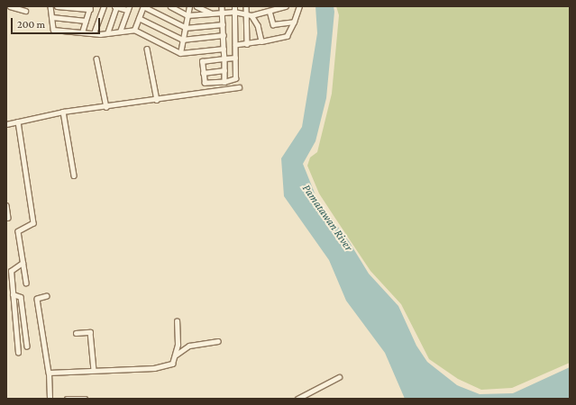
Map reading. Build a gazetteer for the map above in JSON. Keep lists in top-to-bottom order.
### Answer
{
  "water": ["Pamatawan River"],
  "scale_bar": "200 m"
}
